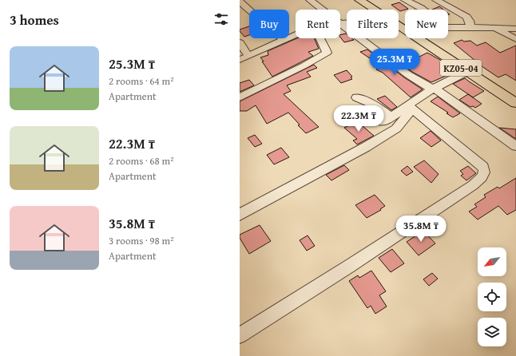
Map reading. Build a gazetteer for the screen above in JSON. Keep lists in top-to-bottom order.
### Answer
{
  "streets": {
    "main road": ["KZ05-04"]
  },
  "north": "bottom left",
  "page": {
    "heading": "3 homes",
    "chip": [
      "Buy",
      "Rent",
      "Filters",
      "New"
    ],
    "list": [
      {
        "name": "25.3M ₸",
        "note": "2 rooms · 64 m² · Apartment"
      },
      {
        "name": "22.3M ₸",
        "note": "2 rooms · 68 m² · Apartment"
      },
      {
        "name": "35.8M ₸",
        "note": "3 rooms · 98 m² · Apartment"
      }
    ],
    "price": ["25.3M ₸", "22.3M ₸", "35.8M ₸"]
  }
}
